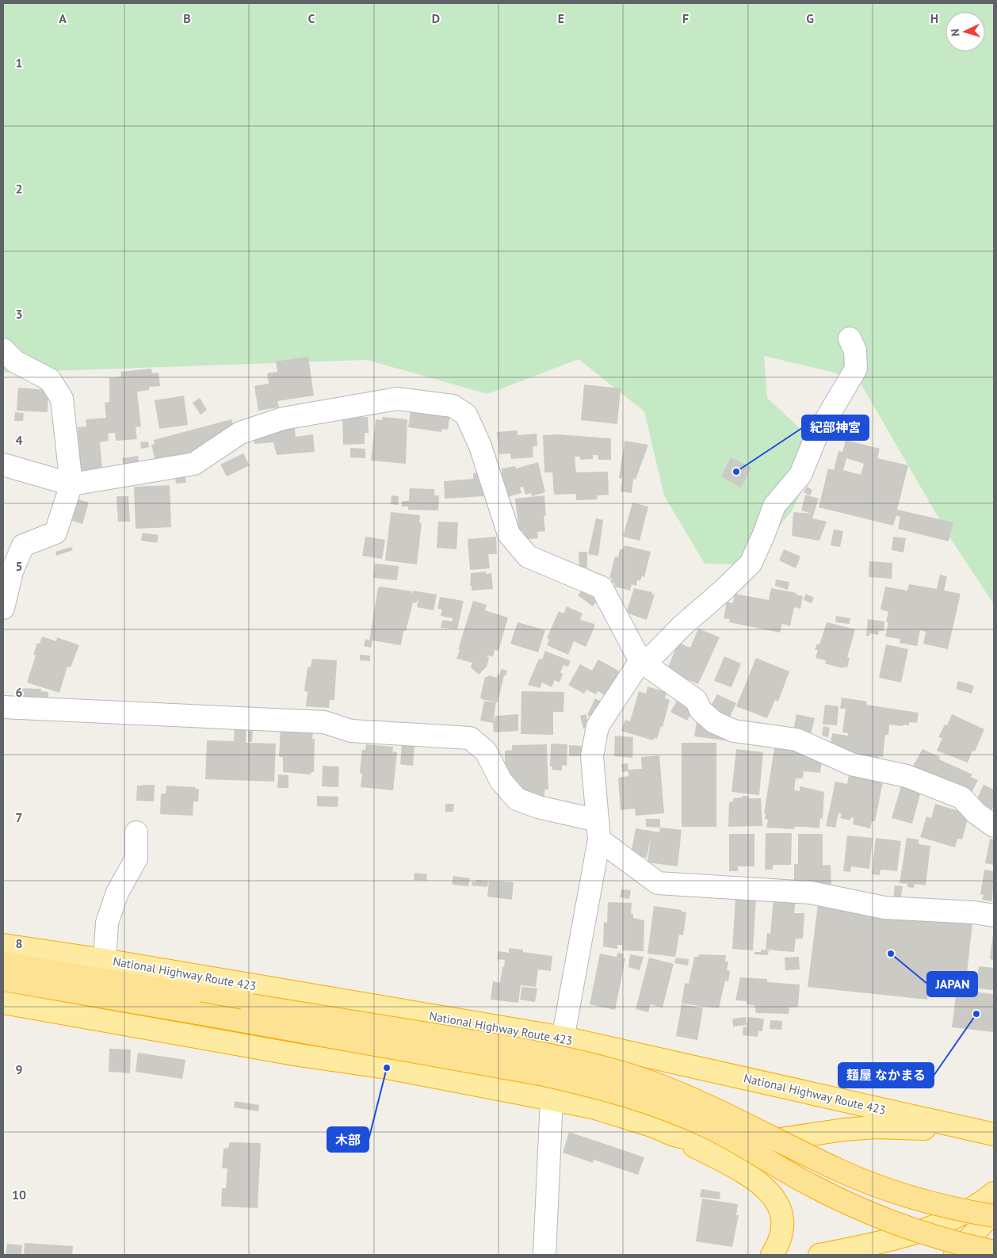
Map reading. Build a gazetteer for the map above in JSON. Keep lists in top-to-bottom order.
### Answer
{
  "streets": {
    "highway": ["National Highway Route 423"]
  },
  "places": [
    "紀部神宮",
    "JAPAN",
    "麺屋 なかまる",
    "木部"
  ],
  "north": "left",
  "grid": {
    "columns": [
      "A",
      "B",
      "C",
      "D",
      "E",
      "F",
      "G",
      "H"
    ],
    "rows": [
      "1",
      "2",
      "3",
      "4",
      "5",
      "6",
      "7",
      "8",
      "9",
      "10"
    ]
  }
}
